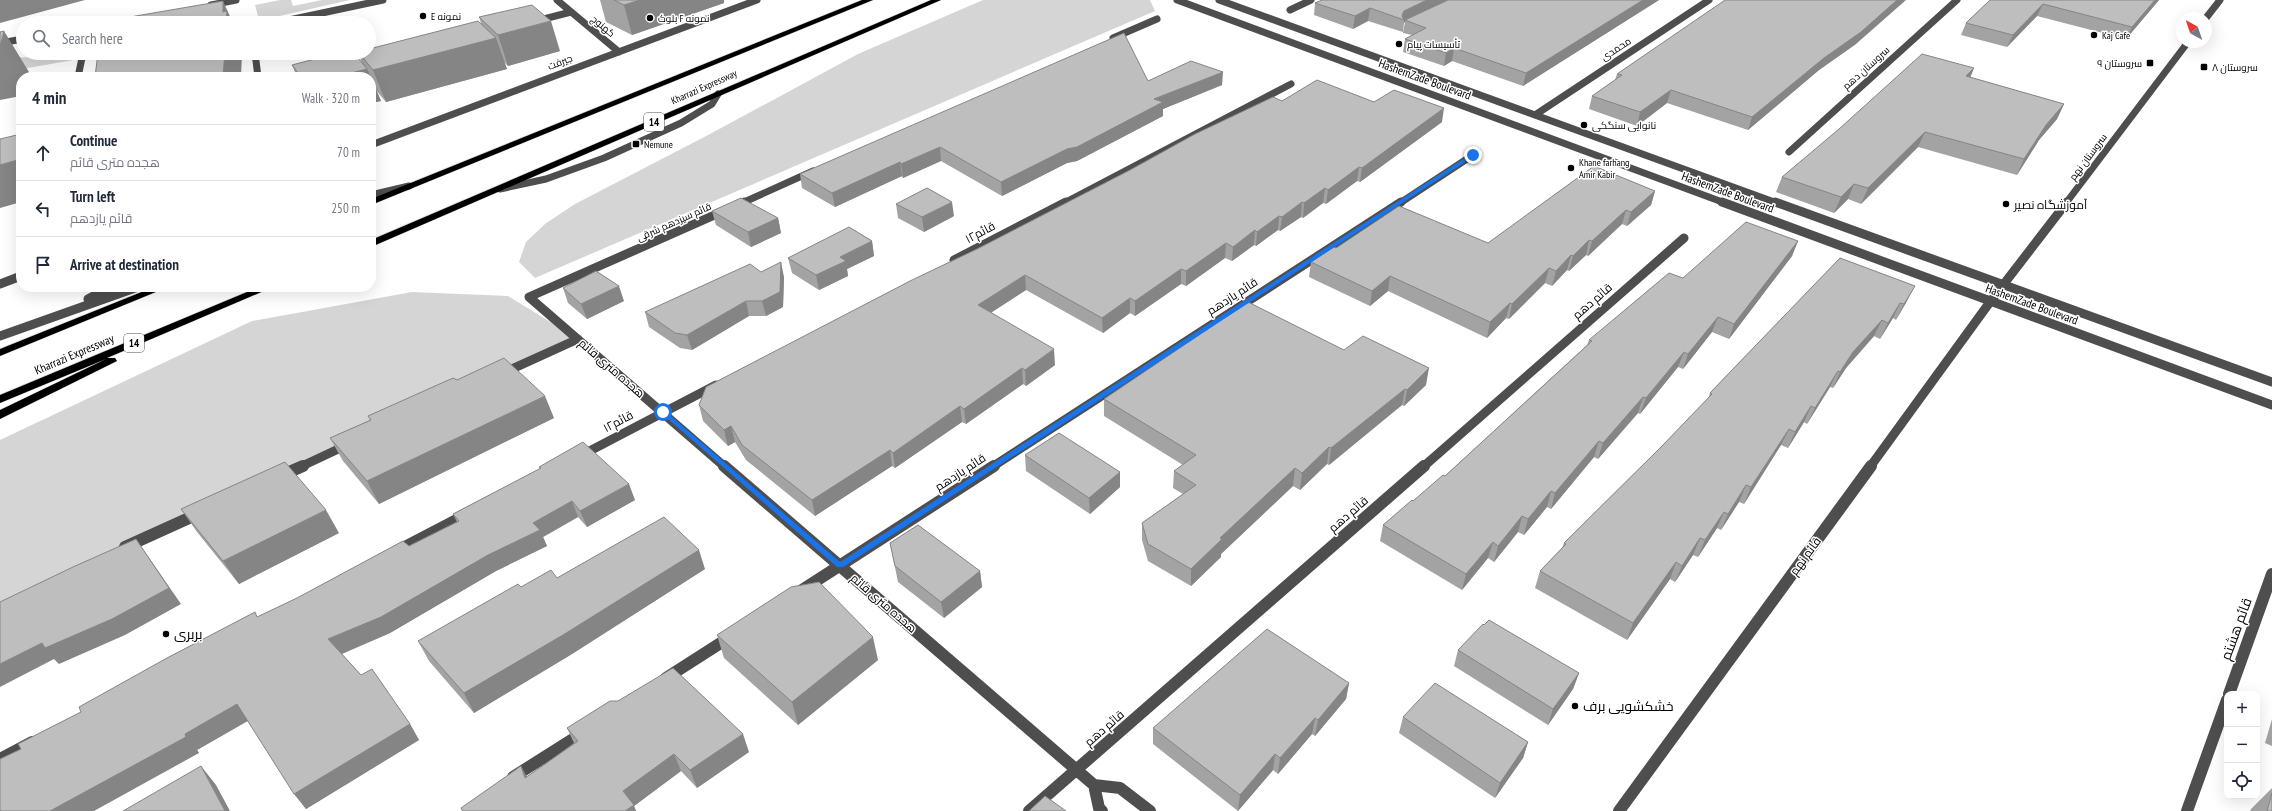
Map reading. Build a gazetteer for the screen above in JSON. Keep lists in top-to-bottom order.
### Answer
{
  "streets": {
    "highway": ["Kharrazi Expressway", "14"],
    "street": [
      "كهنوج",
      "محمدی",
      "جيرفت",
      "سروستان دهم",
      "HashemZade Boulevard",
      "سروستان نهم",
      "قائم سیزدهم شرقی",
      "قائم۱۲",
      "قائم یازدهم",
      "قائم دهم",
      "هجده متری قائم",
      "قائم نهم",
      "قائم هشتم"
    ]
  },
  "crossings": [
    ["كهنوج", "جيرفت"],
    ["محمدی", "HashemZade Boulevard"],
    ["HashemZade Boulevard", "سروستان نهم"],
    ["HashemZade Boulevard", "قائم نهم"],
    ["سروستان نهم", "قائم نهم"],
    ["قائم سیزدهم شرقی", "هجده متری قائم"],
    ["قائم۱۲", "هجده متری قائم"],
    ["قائم یازدهم", "هجده متری قائم"],
    ["قائم دهم", "هجده متری قائم"]
  ],
  "places": {
    "other": [
      "E نمونه",
      "بلوک F نمونه",
      "Kaj Cafe",
      "تأسیسات پیام",
      "نانوایی سنگکی",
      "Khane farhang Amir Kabir",
      "آموزشگاه نصیر",
      "بربری",
      "خشکشویی برف"
    ],
    "transit": ["سروستان ٩", "سروستان ٨", "Nemune"]
  },
  "north": "top left",
  "page": {
    "search": "Search here",
    "heading": ["4 min", "Walk · 320 m"],
    "list": [
      ["Continue", "هجده متری قائم", "70 m"],
      ["Turn left", "قائم یازدهم", "250 m"],
      "Arrive at destination"
    ],
    "map_buttons": ["+", "−"]
  }
}
